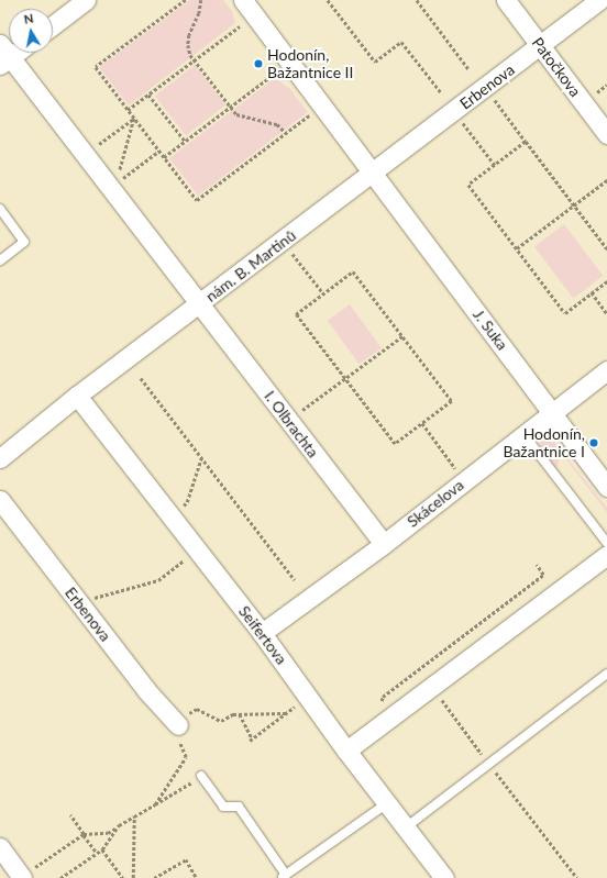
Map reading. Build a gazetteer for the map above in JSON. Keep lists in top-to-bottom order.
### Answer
{
  "streets": {
    "street": [
      "Patočkova",
      "Erbenova",
      "nám. B. Martinů",
      "J. Suka",
      "I. Olbrachta",
      "Skácelova",
      "Seifertova"
    ]
  },
  "crossings": [
    ["Patočkova", "Erbenova"],
    ["Erbenova", "nám. B. Martinů"],
    ["Erbenova", "J. Suka"],
    ["nám. B. Martinů", "J. Suka"],
    ["nám. B. Martinů", "I. Olbrachta"],
    ["J. Suka", "Skácelova"],
    ["I. Olbrachta", "Skácelova"],
    ["Skácelova", "Seifertova"]
  ],
  "places": ["Hodonín, Bažantnice II", "Hodonín, Bažantnice I"],
  "north": "top"
}
